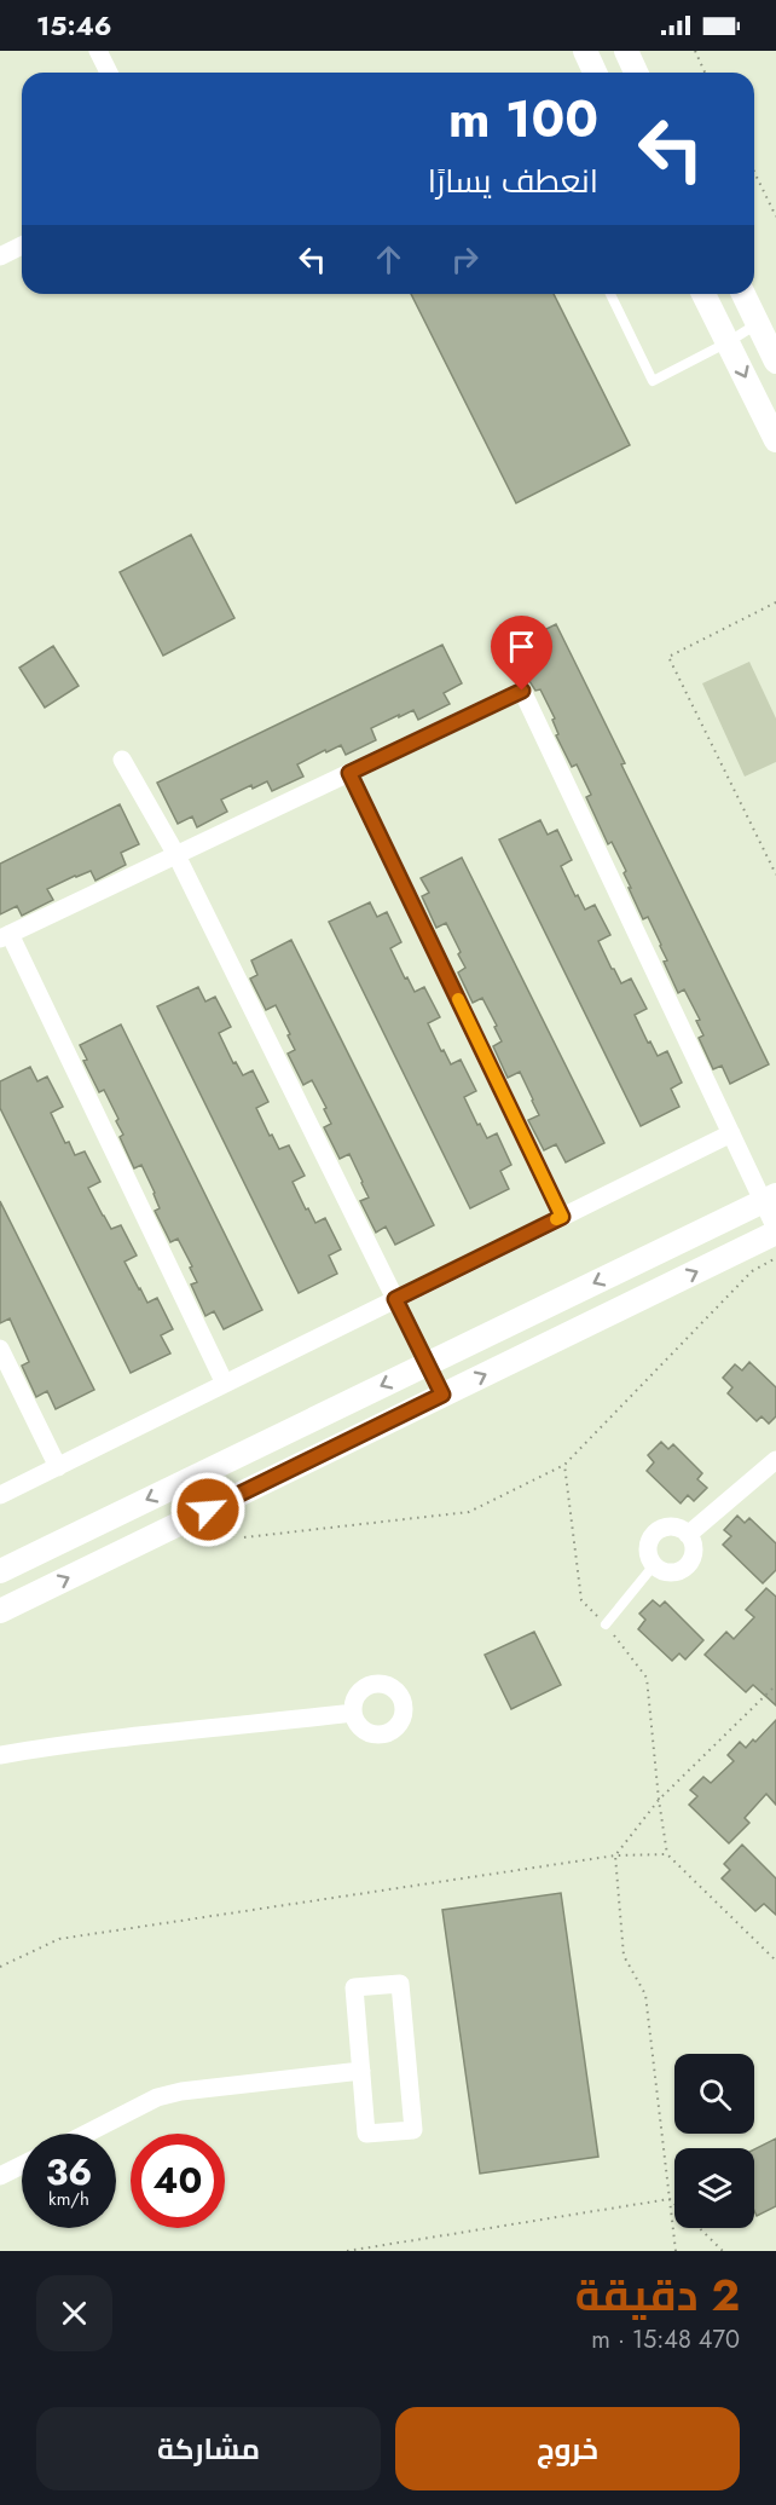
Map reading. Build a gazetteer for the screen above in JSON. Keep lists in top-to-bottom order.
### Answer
{
  "page": {
    "status": "15:46",
    "turn": ["100 m", "انعطف يسارًا"],
    "speed": "36 km/h",
    "limit": "40",
    "heading": ["2 دقيقة", "470 m · 15:48"],
    "buttons": ["خروج", "مشاركة"]
  }
}
